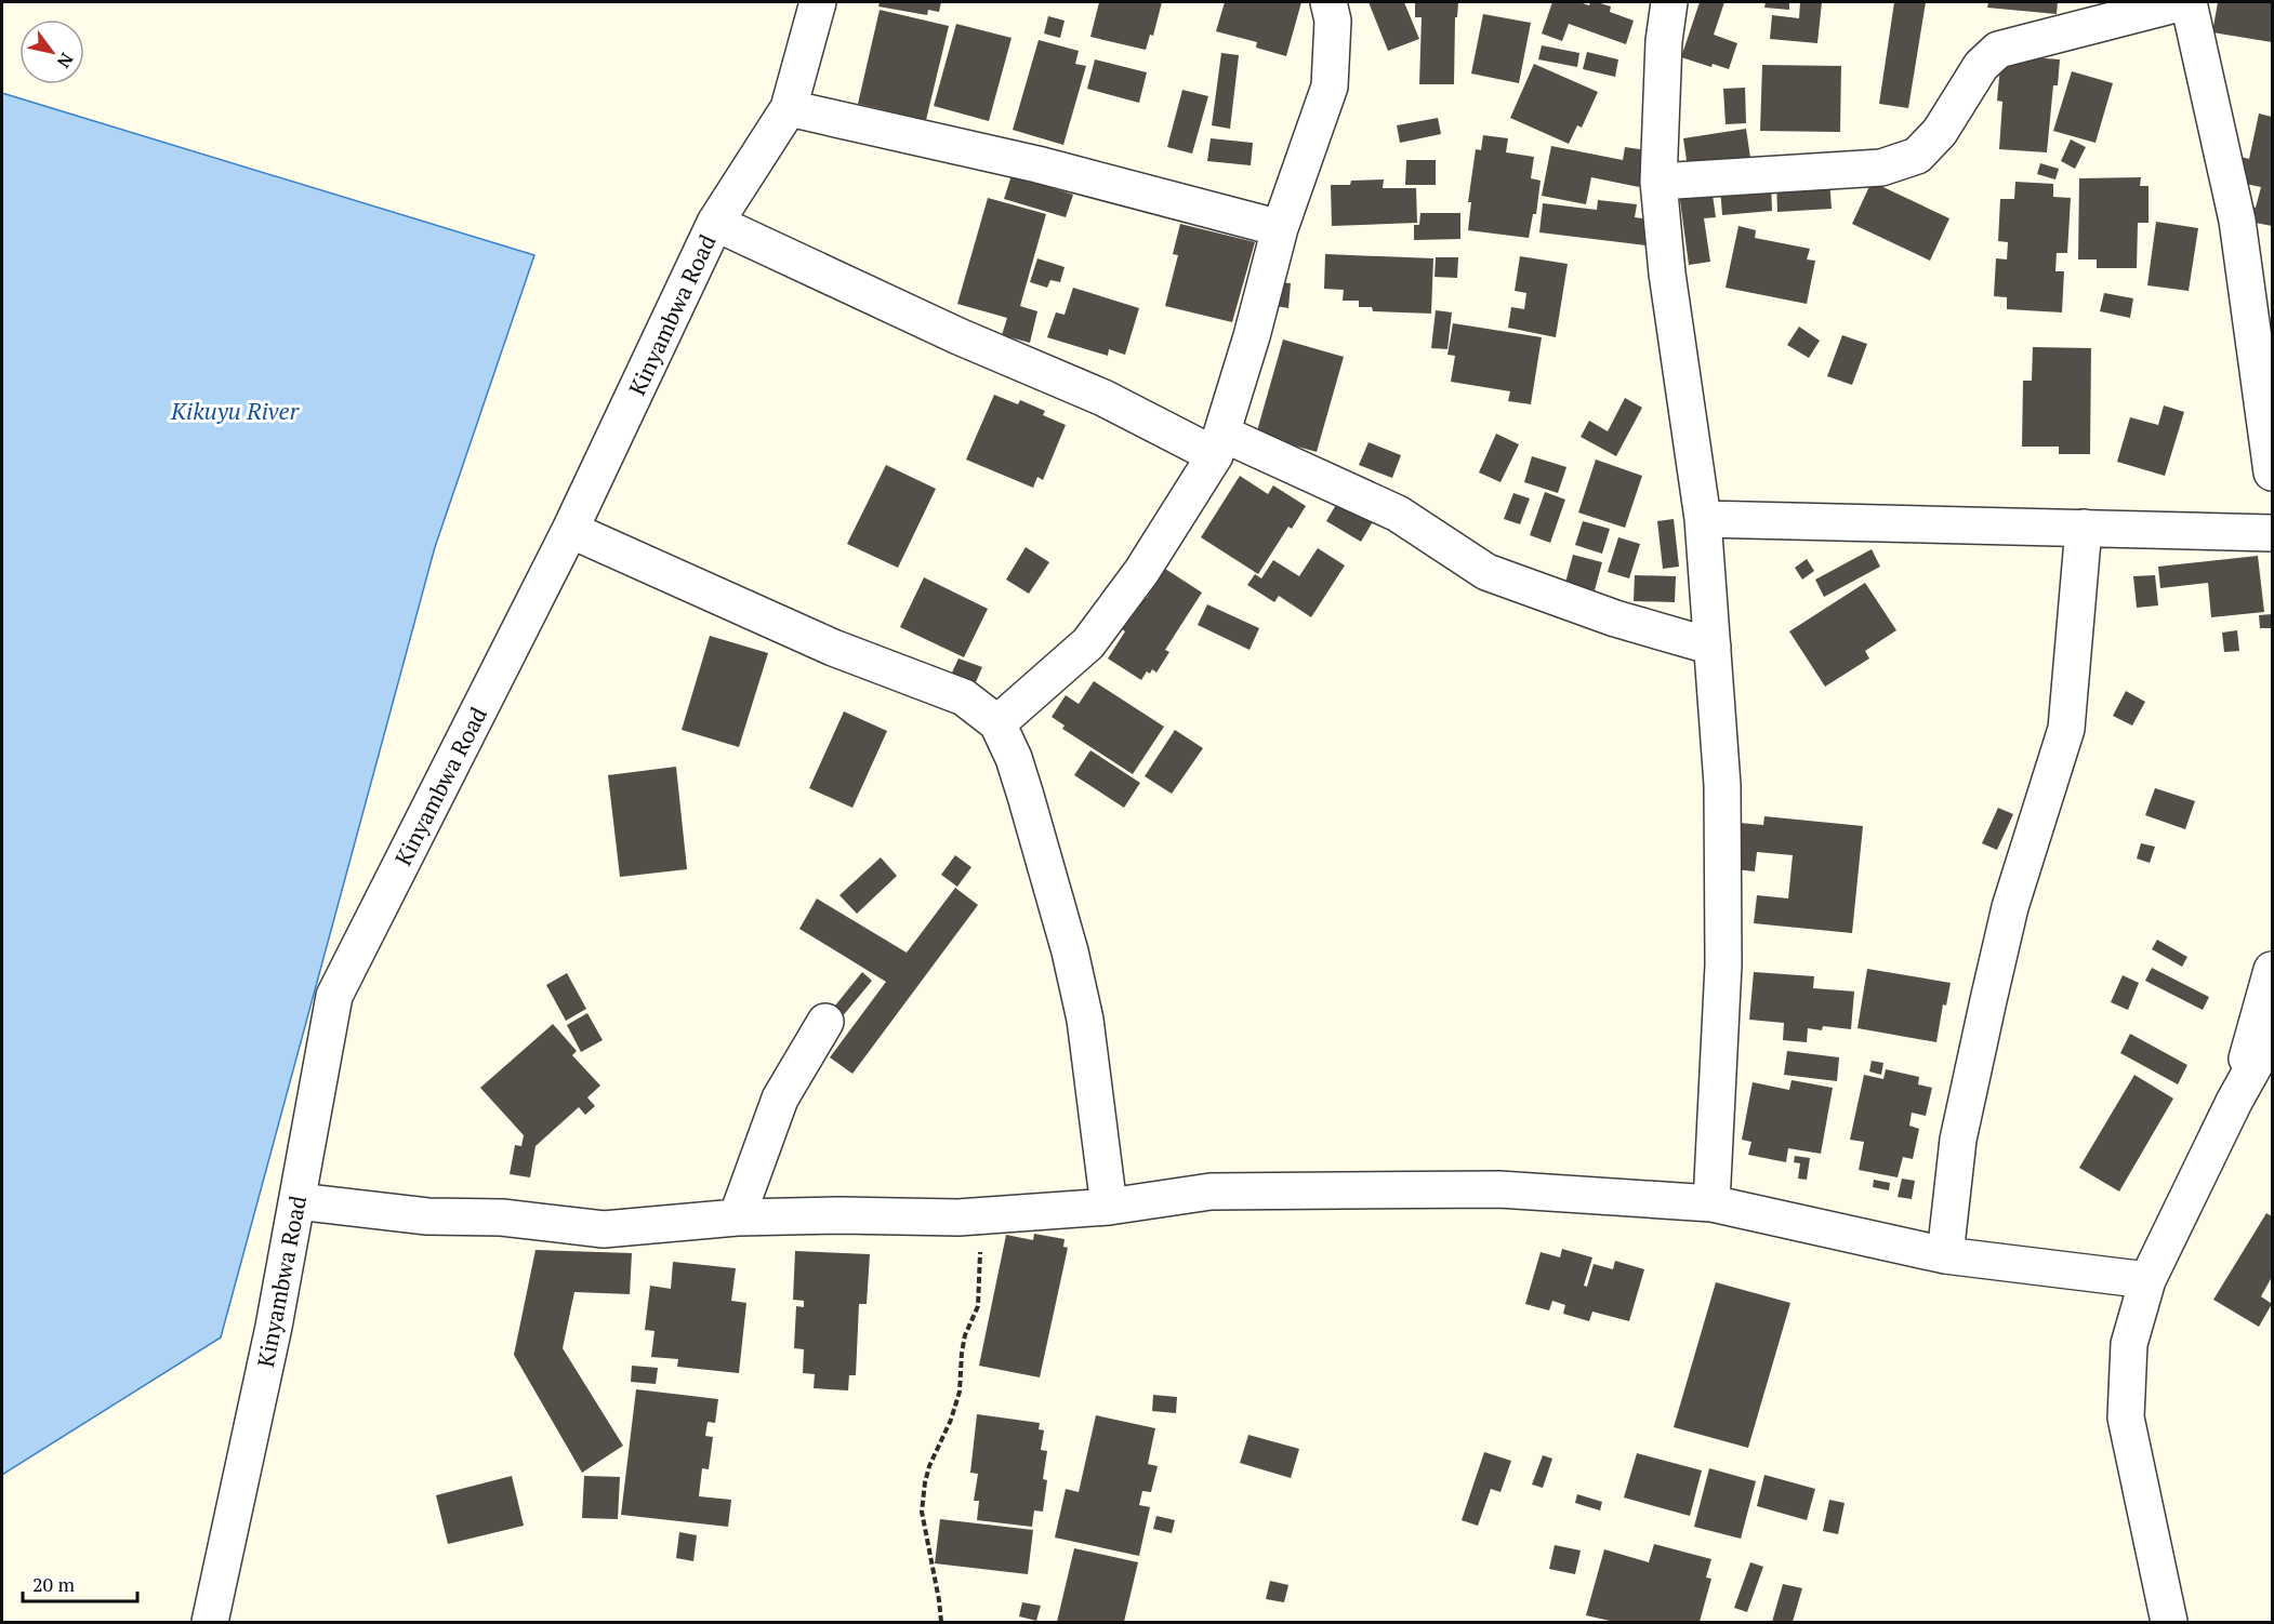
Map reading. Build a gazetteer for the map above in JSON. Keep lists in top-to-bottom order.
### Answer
{
  "streets": {
    "street": ["Kinyambwa Road"]
  },
  "water": ["Kikuyu River"],
  "scale_bar": "20 m",
  "north": "bottom right"
}
